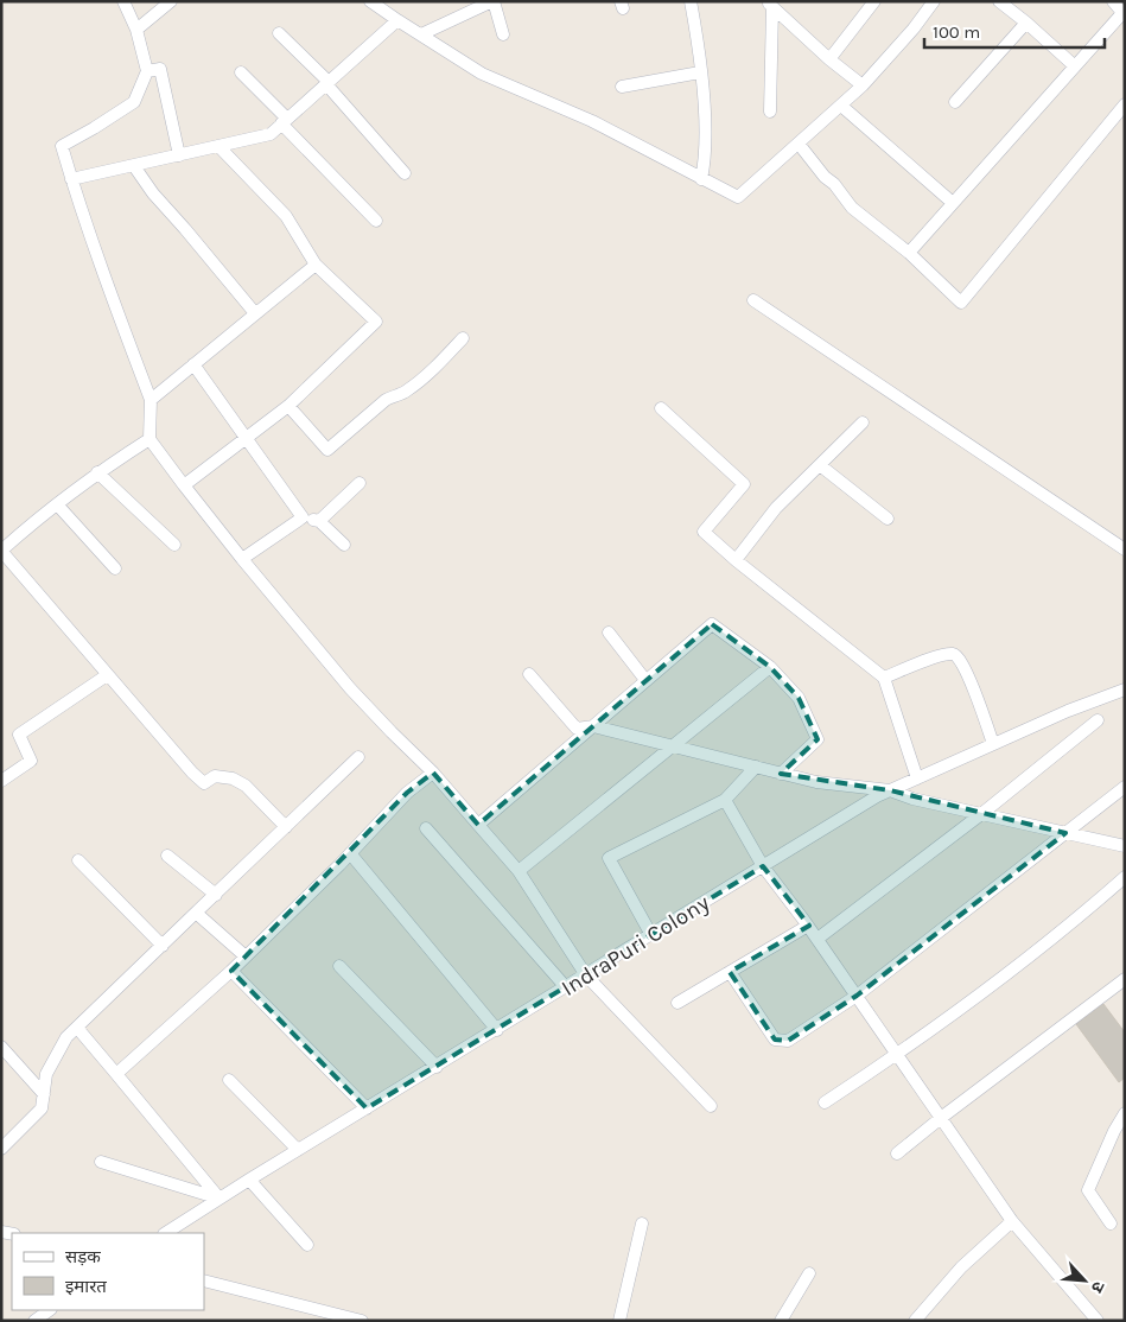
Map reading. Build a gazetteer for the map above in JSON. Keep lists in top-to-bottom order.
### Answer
{
  "streets": {
    "street": ["IndraPuri Colony"]
  },
  "legend": ["सड़क", "इमारत"],
  "scale_bar": "100 m",
  "north": "bottom right"
}
